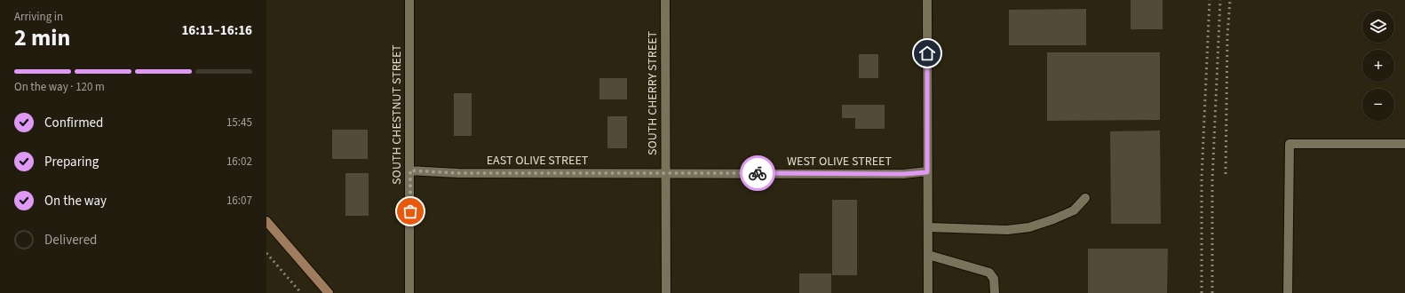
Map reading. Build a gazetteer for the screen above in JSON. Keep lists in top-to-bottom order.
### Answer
{
  "streets": {
    "street": [
      "SOUTH CHERRY STREET",
      "SOUTH CHESTNUT STREET",
      "EAST OLIVE STREET",
      "WEST OLIVE STREET"
    ]
  },
  "crossings": [
    ["SOUTH CHERRY STREET", "EAST OLIVE STREET"],
    ["SOUTH CHERRY STREET", "WEST OLIVE STREET"],
    ["SOUTH CHESTNUT STREET", "EAST OLIVE STREET"],
    ["EAST OLIVE STREET", "WEST OLIVE STREET"]
  ],
  "page": {
    "heading": ["2 min", "Arriving in", "16:11–16:16"],
    "map_buttons": ["+", "−"],
    "bar": "On the way · 120 m",
    "list": [
      ["Confirmed", "15:45"],
      ["Preparing", "16:02"],
      ["On the way", "16:07"],
      "Delivered"
    ]
  }
}
